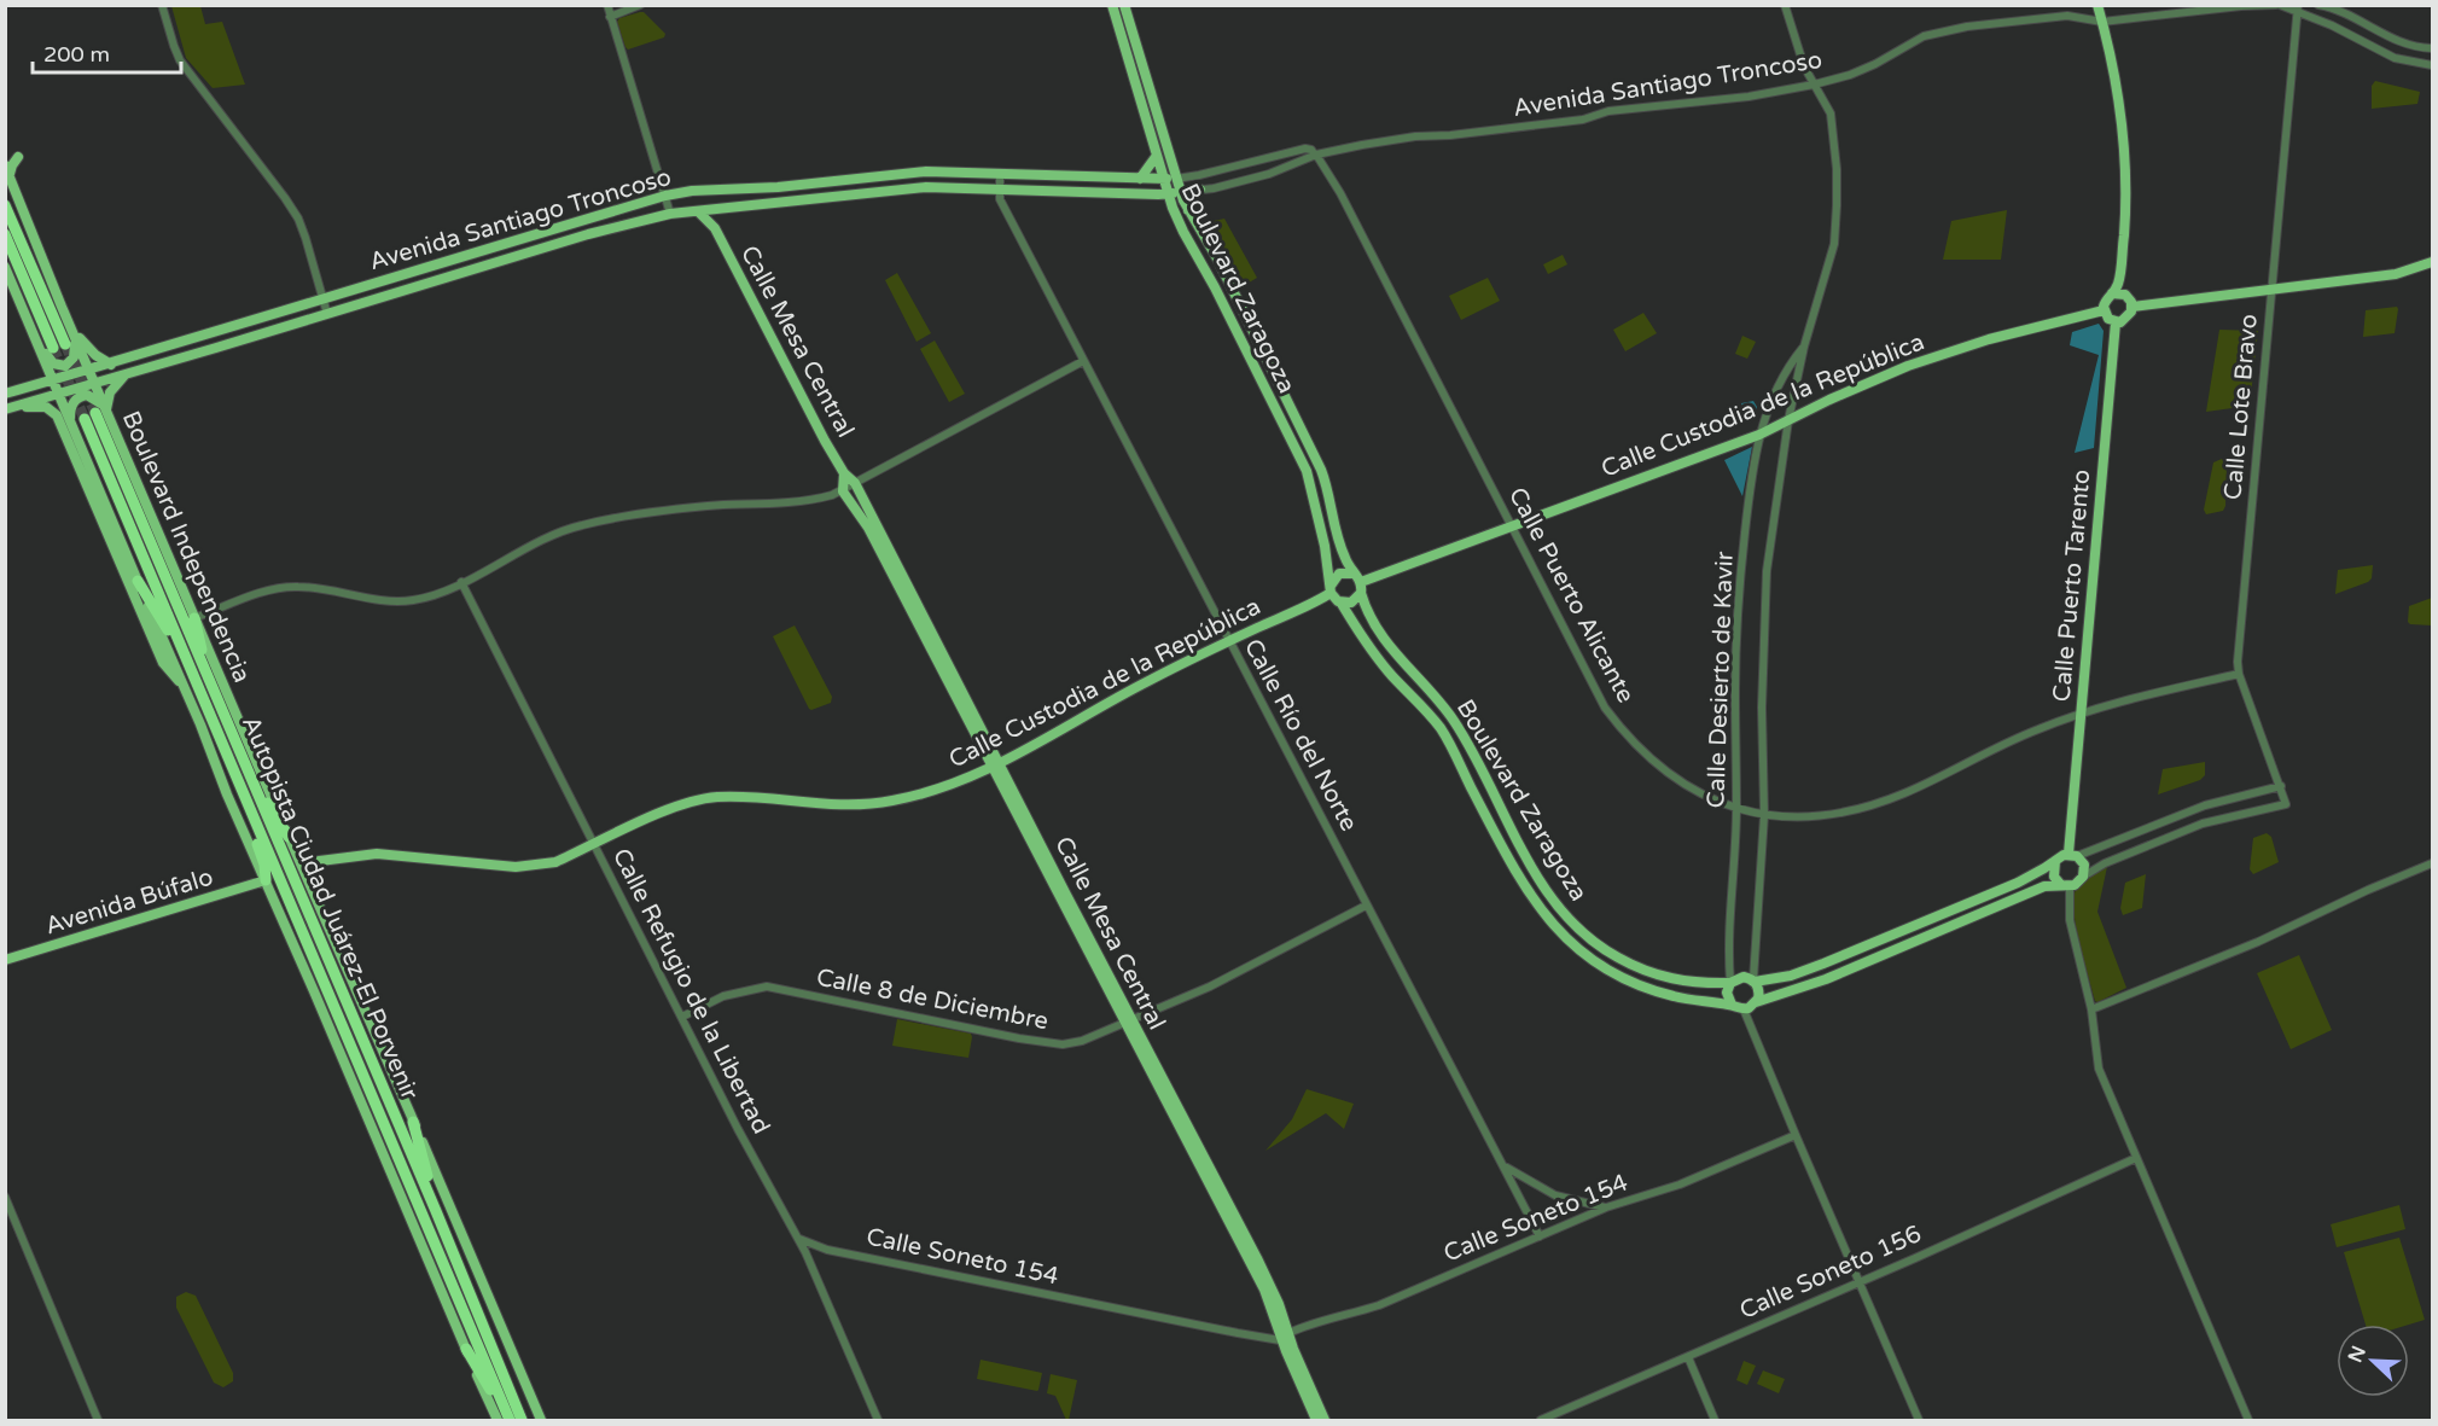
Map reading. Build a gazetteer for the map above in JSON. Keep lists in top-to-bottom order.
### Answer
{
  "streets": {
    "highway": ["Autopista Ciudad Juárez-El Porvenir"],
    "main road": [
      "Avenida Santiago Troncoso",
      "Boulevard Zaragoza",
      "Calle Mesa Central",
      "Calle Custodia de la República",
      "Boulevard Independencia",
      "Calle Puerto Tarento",
      "Avenida Búfalo"
    ],
    "street": [
      "Calle Lote Bravo",
      "Calle Puerto Alicante",
      "Calle Desierto de Kavir",
      "Calle Río del Norte",
      "Calle Refugio de la Libertad",
      "Calle 8 de Diciembre",
      "Calle Soneto 154",
      "Calle Soneto 156"
    ]
  },
  "crossings": [
    ["Avenida Santiago Troncoso", "Boulevard Zaragoza"],
    ["Avenida Santiago Troncoso", "Calle Lote Bravo"],
    ["Avenida Santiago Troncoso", "Boulevard Independencia"],
    ["Avenida Santiago Troncoso", "Calle Puerto Alicante"],
    ["Avenida Santiago Troncoso", "Calle Desierto de Kavir"],
    ["Avenida Santiago Troncoso", "Calle Río del Norte"],
    ["Boulevard Zaragoza", "Calle Custodia de la República"],
    ["Boulevard Zaragoza", "Calle Desierto de Kavir"],
    ["Calle Mesa Central", "Calle Custodia de la República"],
    ["Calle Mesa Central", "Calle 8 de Diciembre"],
    ["Calle Mesa Central", "Calle Soneto 154"],
    ["Calle Custodia de la República", "Boulevard Independencia"],
    ["Calle Custodia de la República", "Calle Puerto Tarento"],
    ["Calle Custodia de la República", "Calle Puerto Alicante"],
    ["Calle Custodia de la República", "Calle Desierto de Kavir"],
    ["Calle Custodia de la República", "Calle Río del Norte"],
    ["Calle Custodia de la República", "Calle Refugio de la Libertad"],
    ["Calle Lote Bravo", "Calle Puerto Tarento"],
    ["Calle Lote Bravo", "Calle Puerto Alicante"],
    ["Boulevard Independencia", "Autopista Ciudad Juárez-El Porvenir"],
    ["Calle Puerto Tarento", "Calle Puerto Alicante"],
    ["Calle Puerto Alicante", "Calle Desierto de Kavir"],
    ["Calle Río del Norte", "Calle 8 de Diciembre"],
    ["Calle Río del Norte", "Calle Soneto 154"],
    ["Calle Refugio de la Libertad", "Calle 8 de Diciembre"],
    ["Calle Refugio de la Libertad", "Calle Soneto 154"]
  ],
  "scale_bar": "200 m",
  "north": "top left"
}
